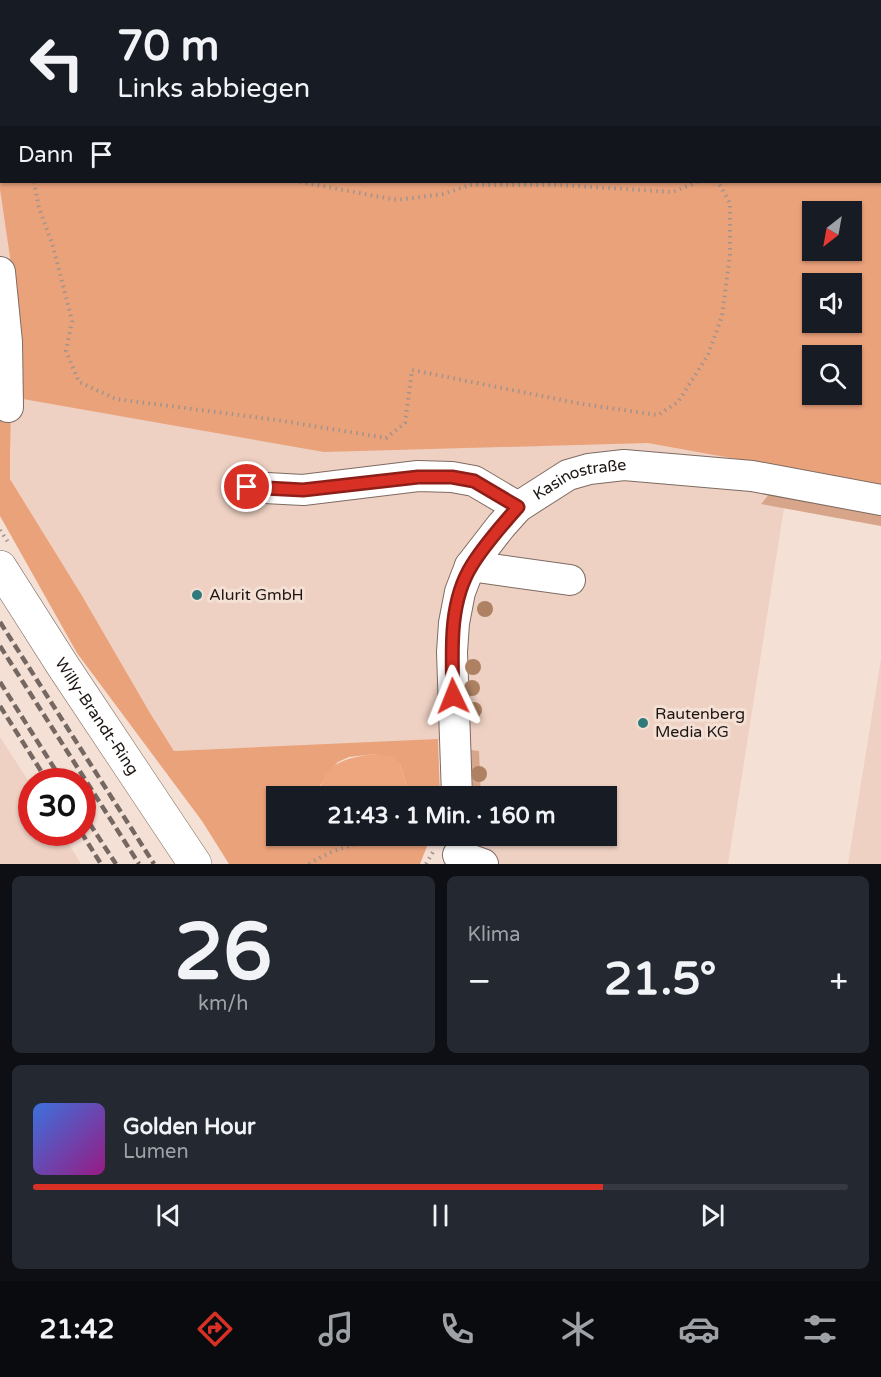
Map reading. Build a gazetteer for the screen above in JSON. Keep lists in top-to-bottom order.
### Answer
{
  "streets": {
    "main road": ["Willy-Brandt-Ring"],
    "street": ["Kasinostraße"]
  },
  "places": ["Alurit GmbH", "Rautenberg Media KG"],
  "north": "bottom left",
  "page": {
    "turn": ["70 m", "Links abbiegen"],
    "then": "Dann",
    "limit": "30",
    "trip": "21:43 · 1 Min. · 160 m",
    "tile": [
      ["26", "km/h"],
      "Klima"
    ],
    "heat": ["−", "21.5°", "+"],
    "song": ["Golden Hour", "Lumen"],
    "tabs": "21:42"
  }
}
